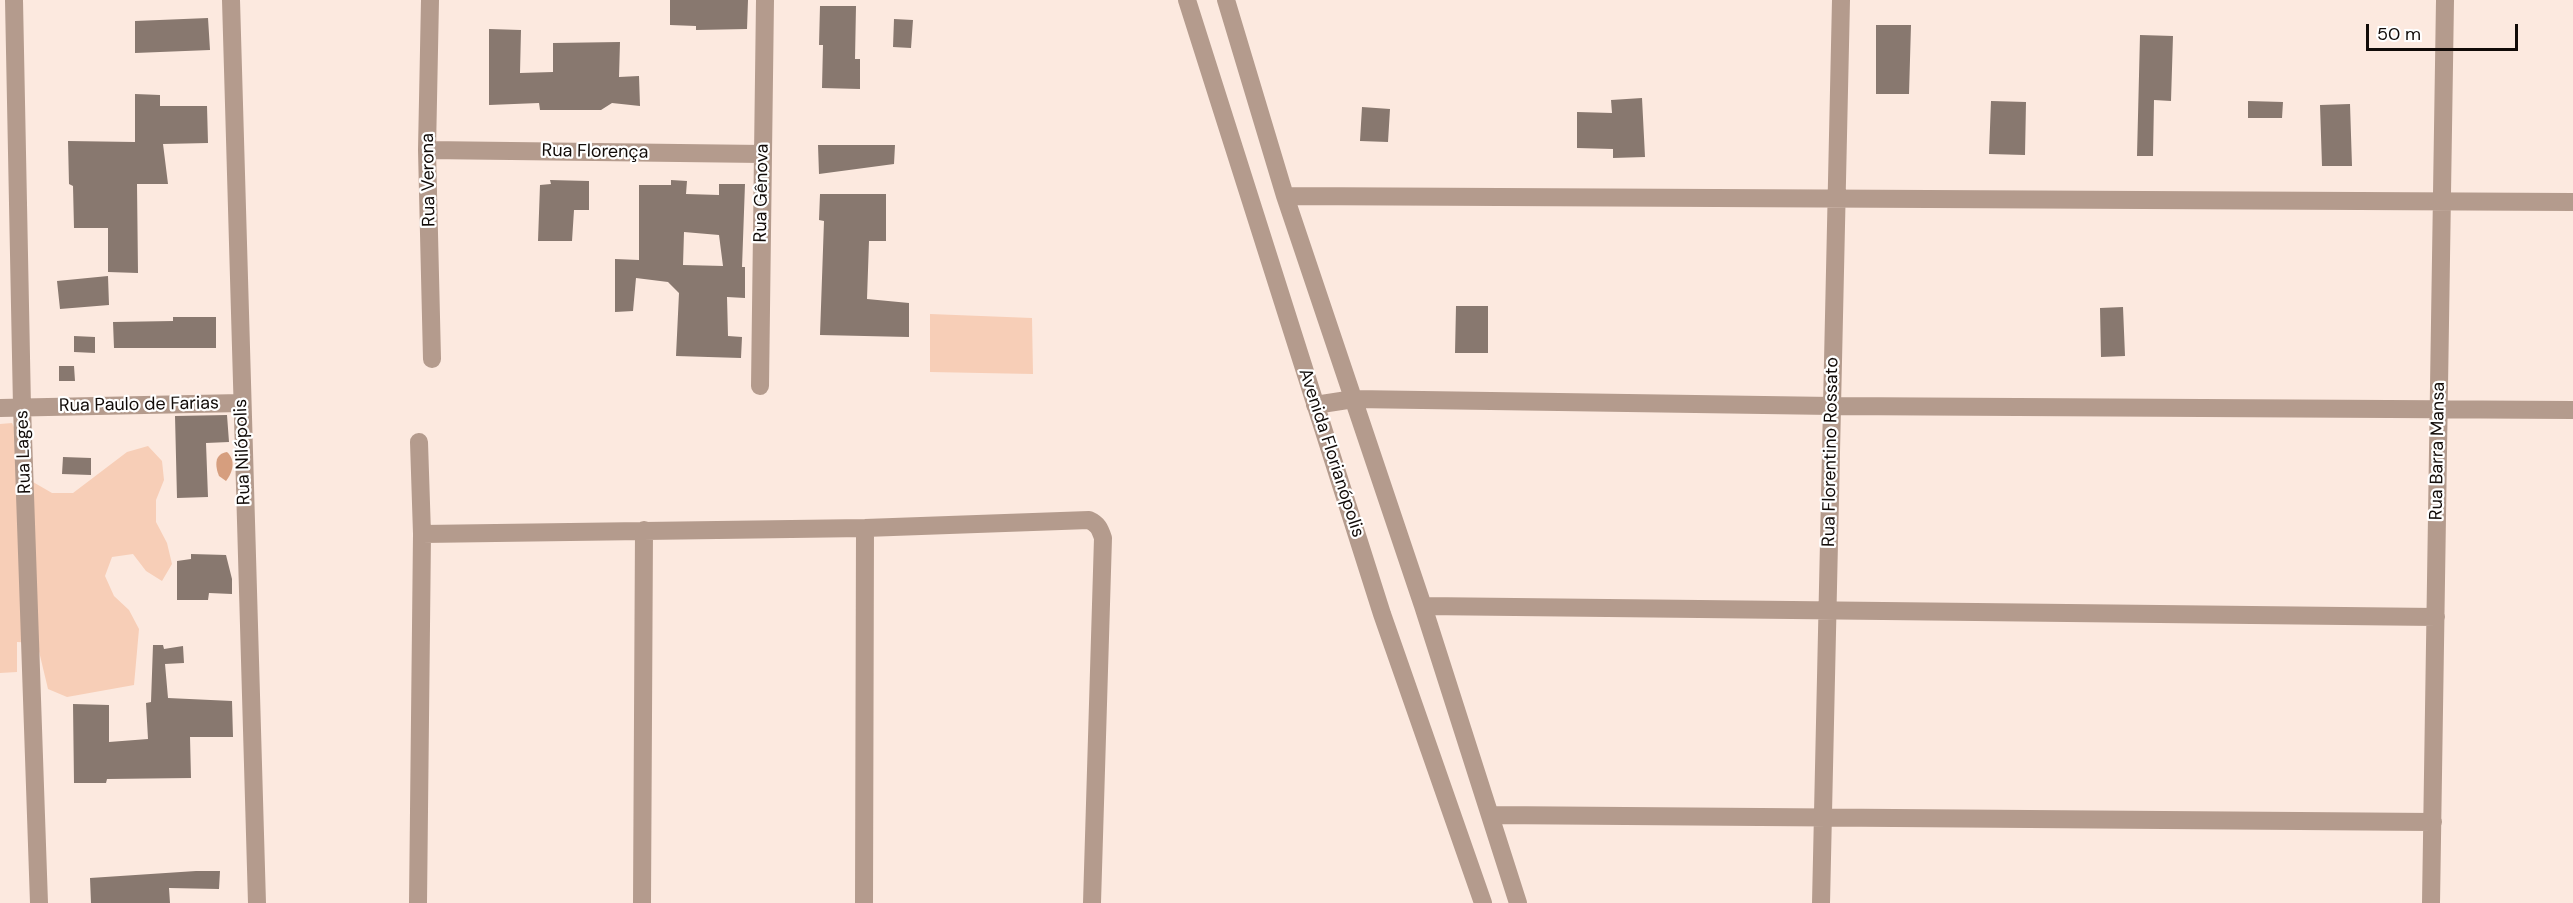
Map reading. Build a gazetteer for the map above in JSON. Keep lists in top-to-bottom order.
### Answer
{
  "streets": {
    "street": [
      "Rua Florença",
      "Rua Verona",
      "Rua Gênova",
      "Rua Paulo de Farias",
      "Rua Barra Mansa",
      "Rua Lages",
      "Rua Nilópolis",
      "Rua Florentino Rossato",
      "Avenida Florianópolis"
    ]
  },
  "crossings": [
    ["Rua Florença", "Rua Verona"],
    ["Rua Florença", "Rua Gênova"],
    ["Rua Paulo de Farias", "Rua Lages"],
    ["Rua Paulo de Farias", "Rua Nilópolis"]
  ],
  "scale_bar": "50 m"
}
